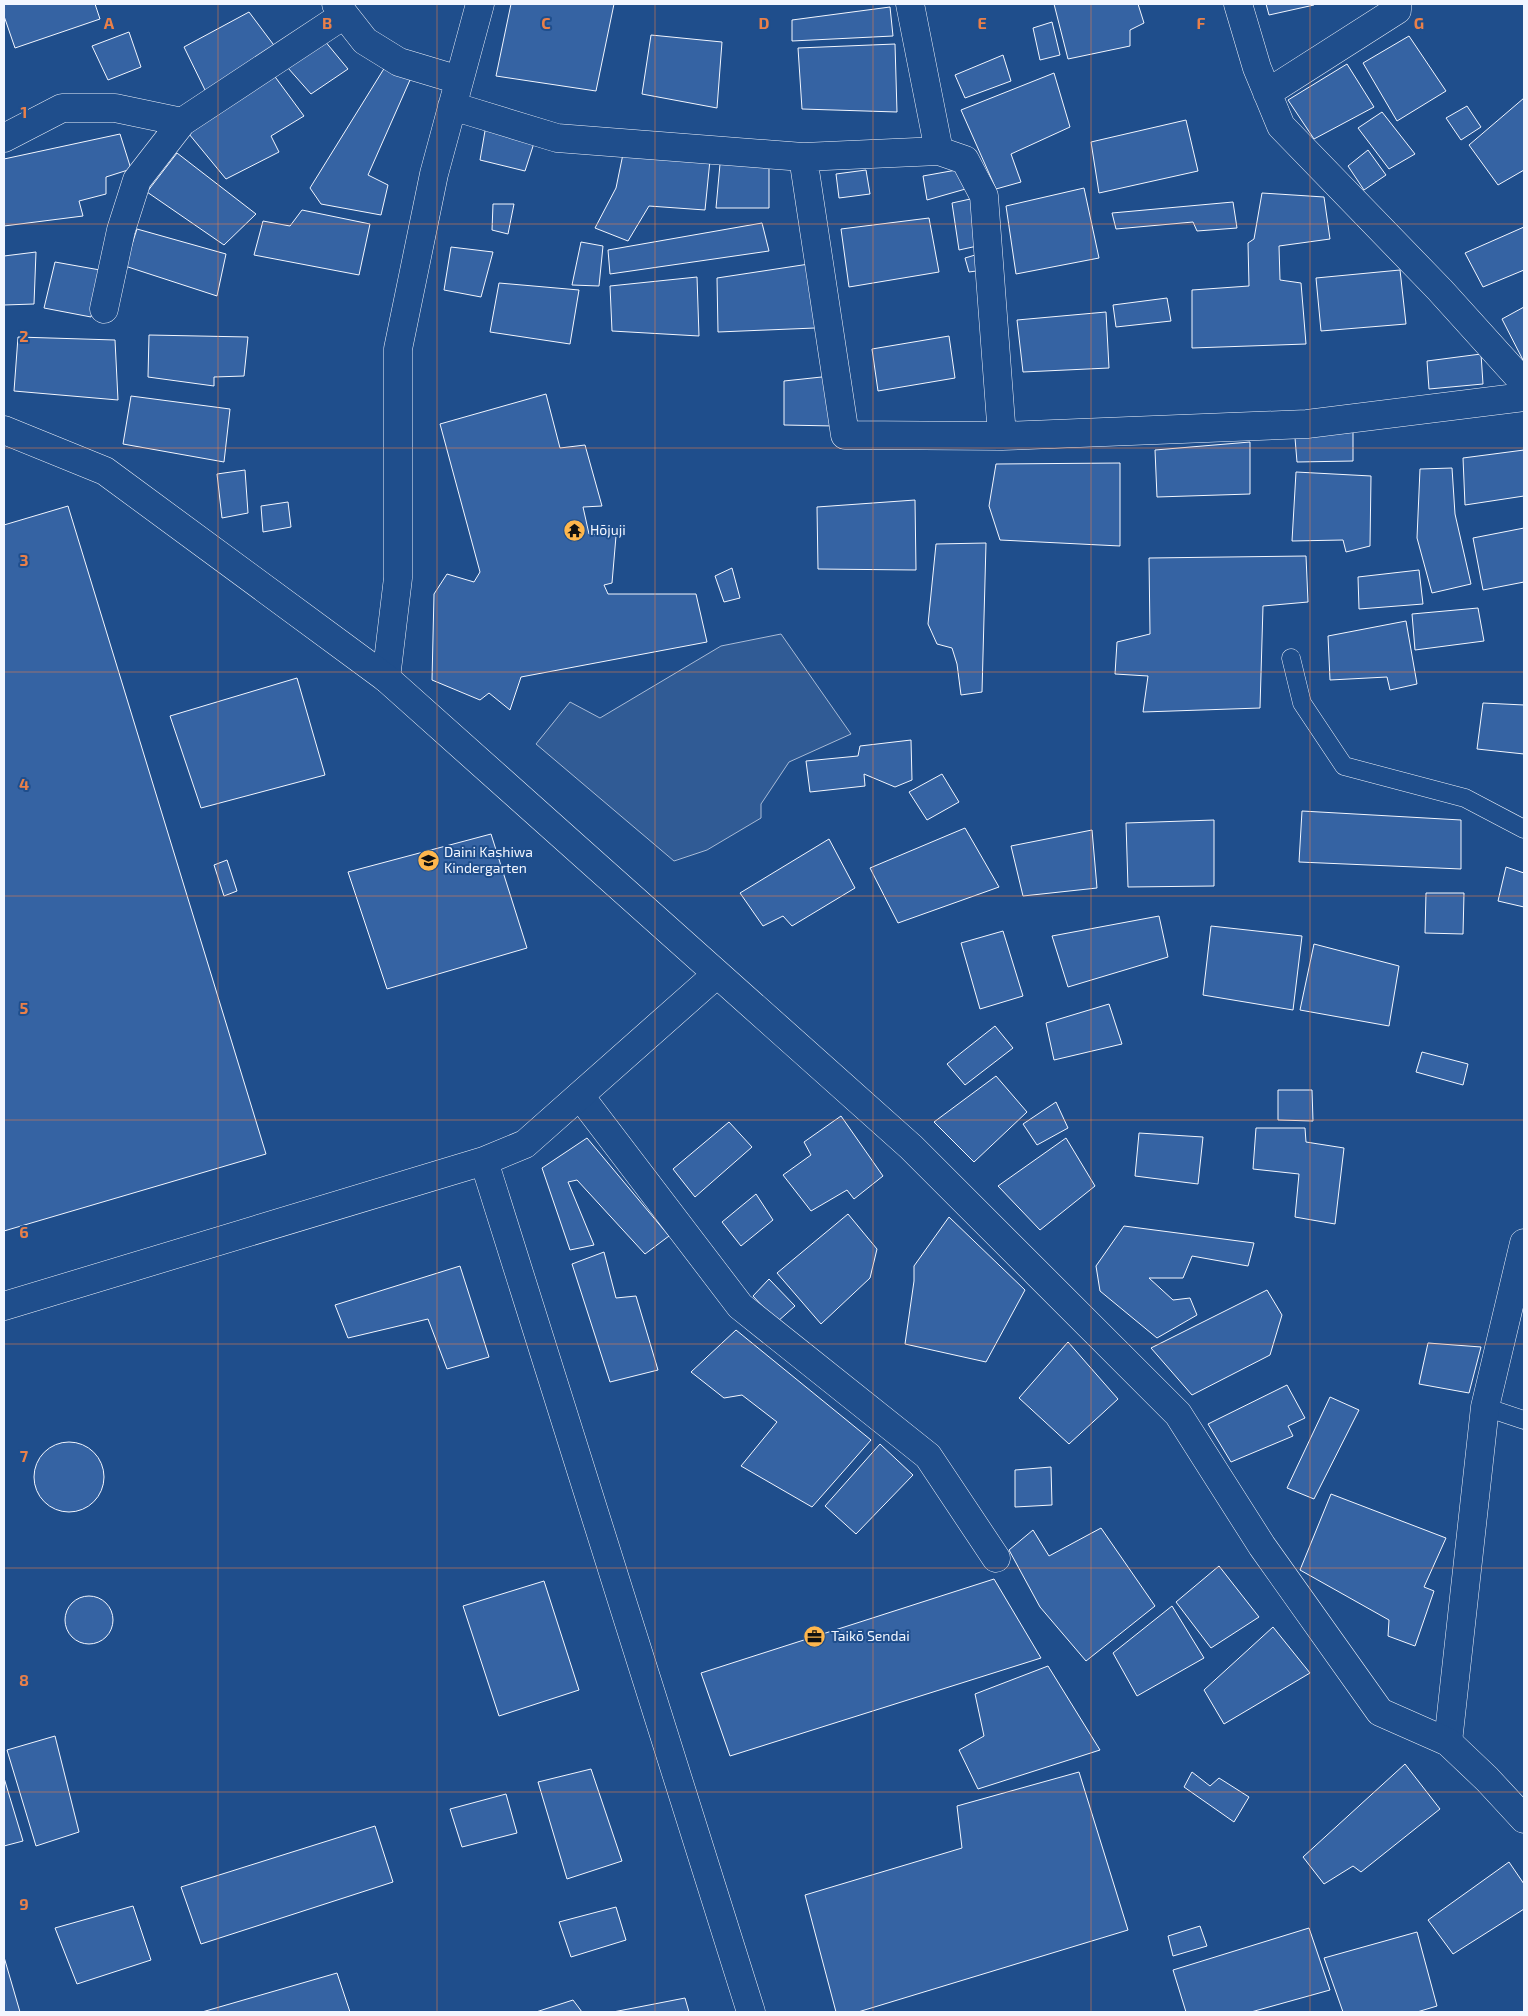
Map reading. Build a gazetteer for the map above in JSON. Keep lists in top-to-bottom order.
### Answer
{
  "places": {
    "temple": ["Hōjuji"],
    "school or university": ["Daini Kashiwa Kindergarten"],
    "office": ["Taikō Sendai"]
  },
  "grid": {
    "columns": [
      "A",
      "B",
      "C",
      "D",
      "E",
      "F",
      "G"
    ],
    "rows": [
      "1",
      "2",
      "3",
      "4",
      "5",
      "6",
      "7",
      "8",
      "9"
    ]
  }
}
